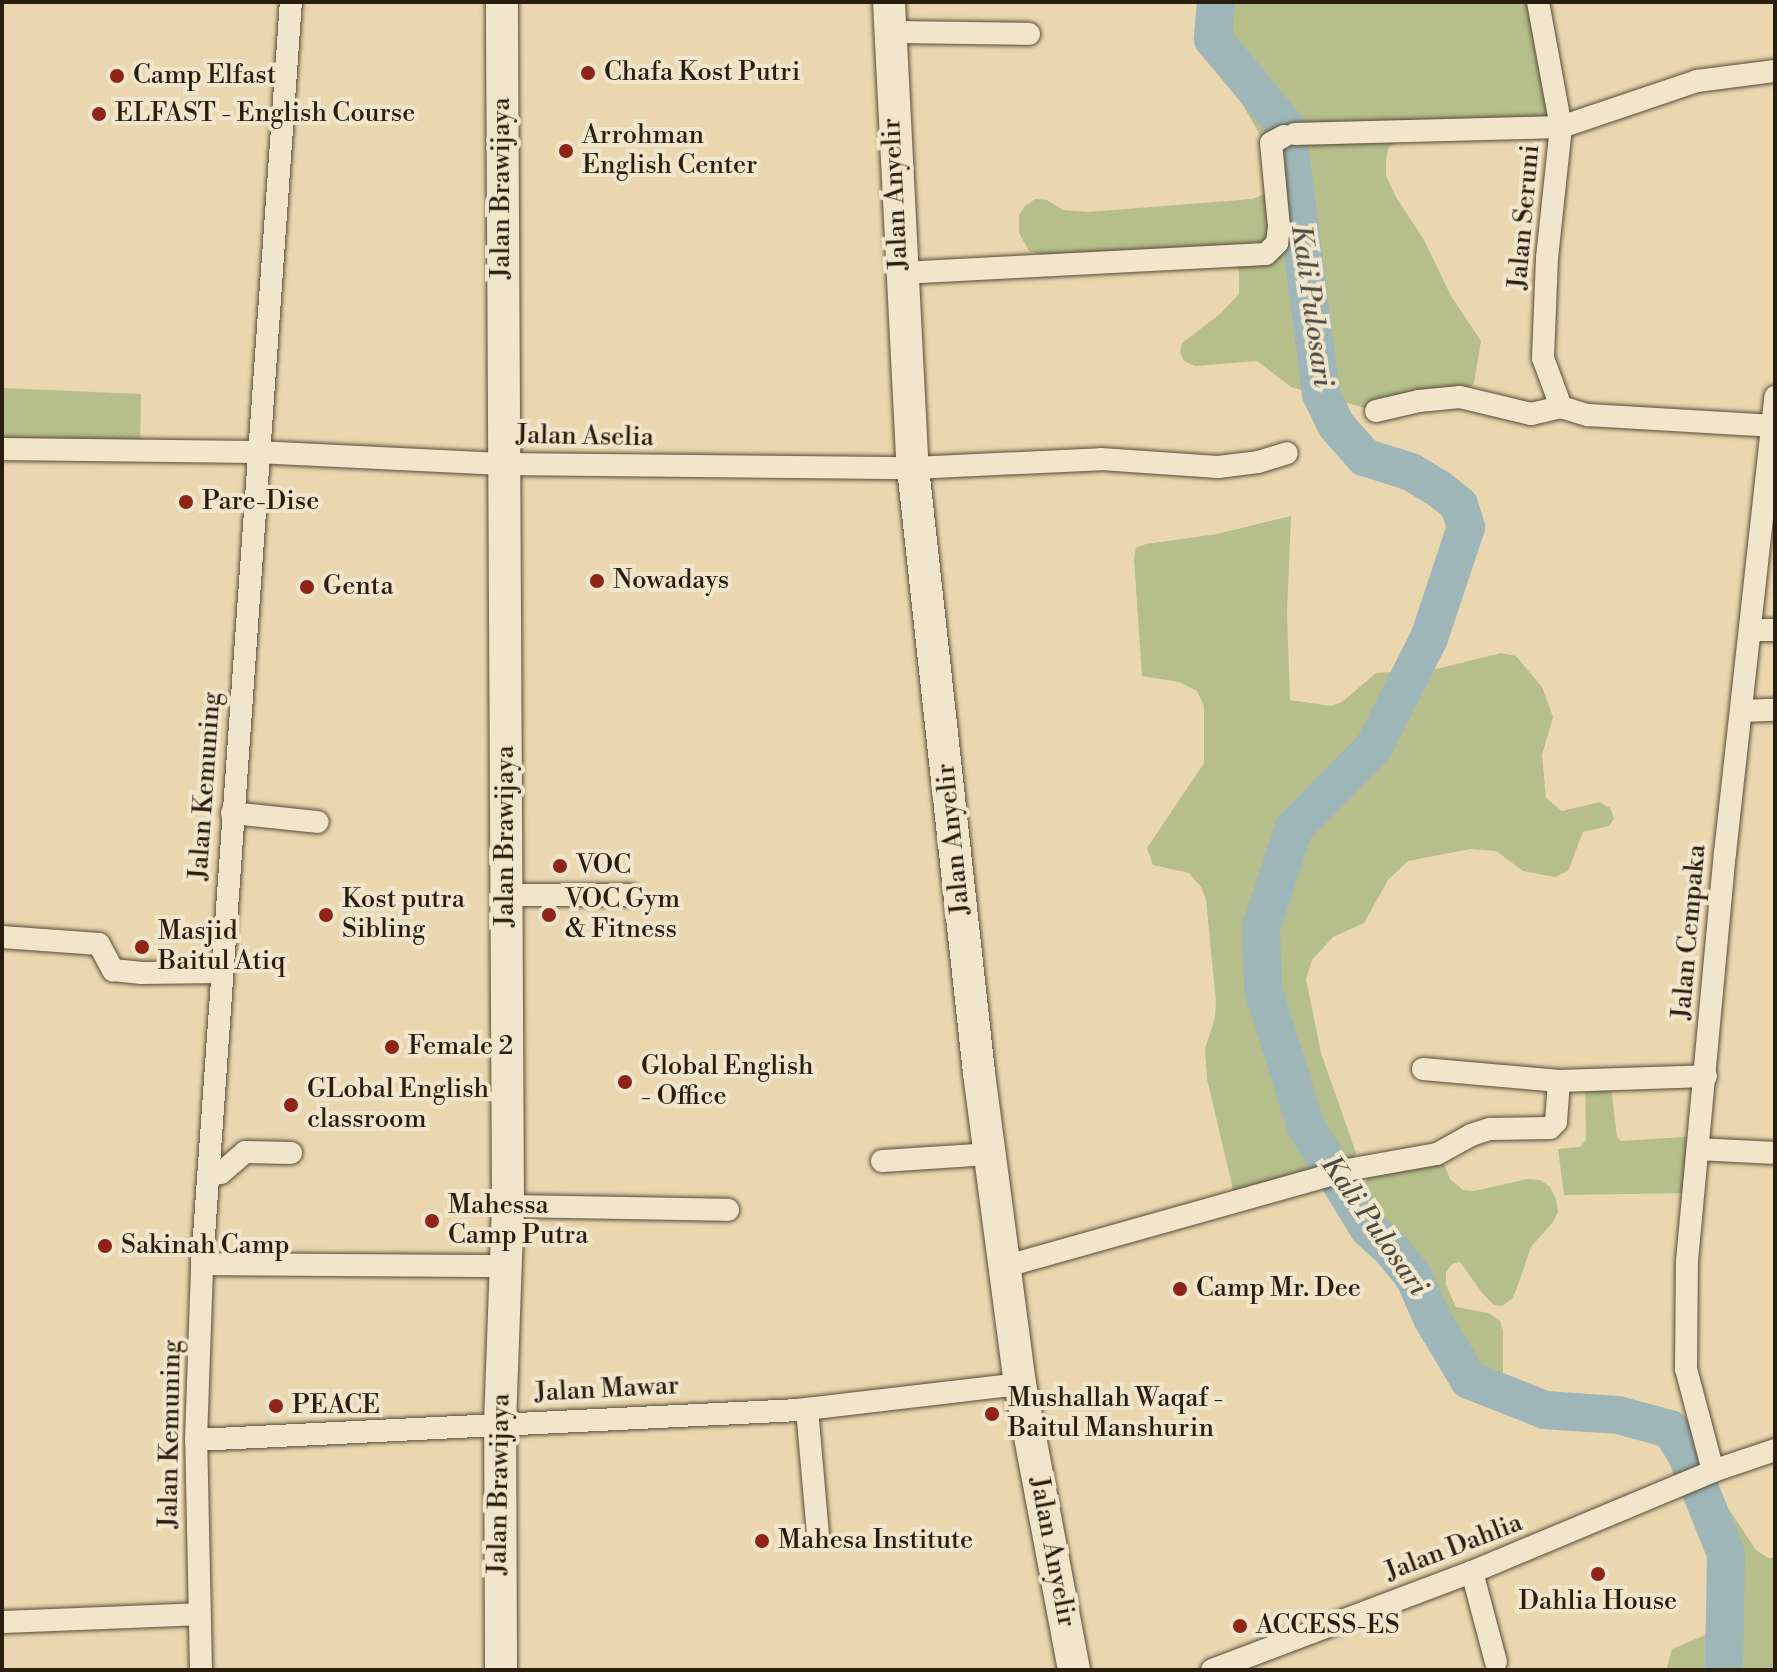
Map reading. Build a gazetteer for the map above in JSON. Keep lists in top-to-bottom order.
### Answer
{
  "streets": {
    "main road": ["Jalan Brawijaya", "Jalan Anyelir"],
    "street": [
      "Jalan Seruni",
      "Jalan Aselia",
      "Jalan Kemuning",
      "Jalan Cempaka",
      "Jalan Mawar",
      "Jalan Dahlia"
    ]
  },
  "crossings": [
    ["Jalan Brawijaya", "Jalan Aselia"],
    ["Jalan Brawijaya", "Jalan Mawar"],
    ["Jalan Anyelir", "Jalan Aselia"],
    ["Jalan Anyelir", "Jalan Mawar"],
    ["Jalan Aselia", "Jalan Kemuning"],
    ["Jalan Kemuning", "Jalan Mawar"],
    ["Jalan Cempaka", "Jalan Dahlia"]
  ],
  "water": ["Kali Pulosari"],
  "places": [
    "Chafa Kost Putri",
    "Camp Elfast",
    "ELFAST - English Course",
    "Arrohman English Center",
    "Pare-Dise",
    "Nowadays",
    "Genta",
    "VOC",
    "Kost putra Sibling",
    "VOC Gym & Fitness",
    "Masjid Baitul Atiq",
    "Female 2",
    "Global English - Office",
    "GLobal English classroom",
    "Mahessa Camp Putra",
    "Sakinah Camp",
    "Camp Mr. Dee",
    "PEACE",
    "Mushallah Waqaf - Baitul Manshurin",
    "Mahesa Institute",
    "Dahlia House",
    "ACCESS-ES"
  ]
}
